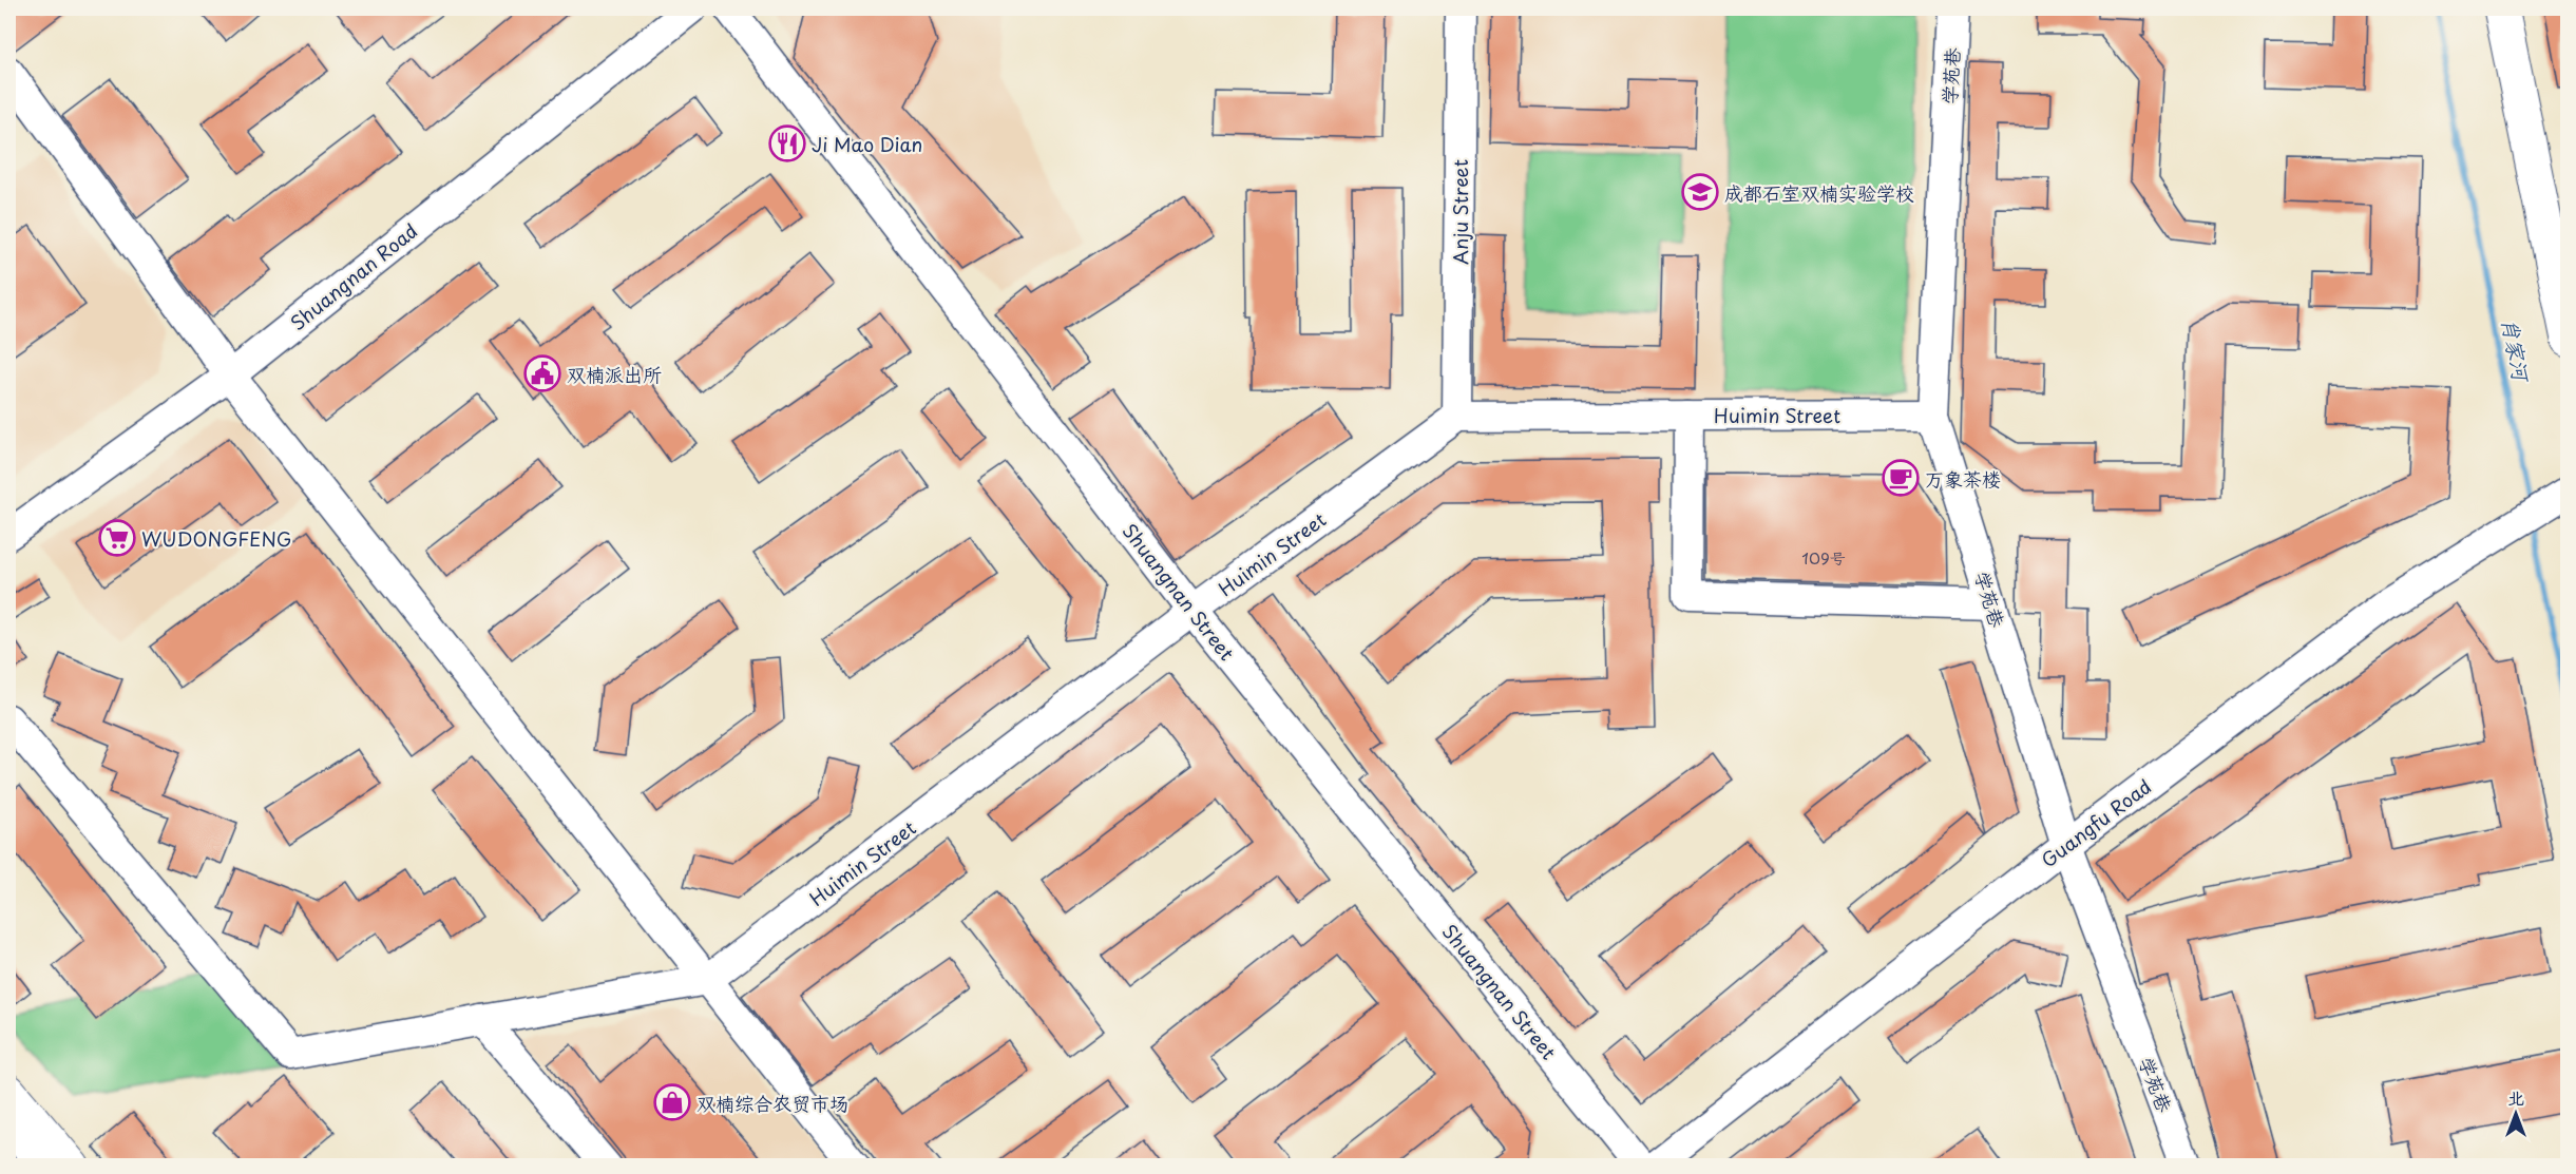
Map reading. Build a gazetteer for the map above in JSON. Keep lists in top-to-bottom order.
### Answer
{
  "streets": {
    "street": [
      "学苑巷",
      "Anju Street",
      "Shuangnan Road",
      "Huimin Street",
      "Shuangnan Street",
      "Guangfu Road"
    ]
  },
  "crossings": [
    ["学苑巷", "Huimin Street"],
    ["学苑巷", "Guangfu Road"],
    ["Anju Street", "Huimin Street"],
    ["Huimin Street", "Shuangnan Street"]
  ],
  "water": ["肖家河"],
  "places": {
    "restaurant": ["Ji Mao Dian"],
    "school or university": ["成都石室双楠实验学校"],
    "public building": ["双楠派出所"],
    "cafe": ["万象茶楼"],
    "supermarket": ["WUDONGFENG"],
    "shop": ["双楠综合农贸市场"]
  },
  "house_numbers": ["109号"],
  "north": "top"
}
